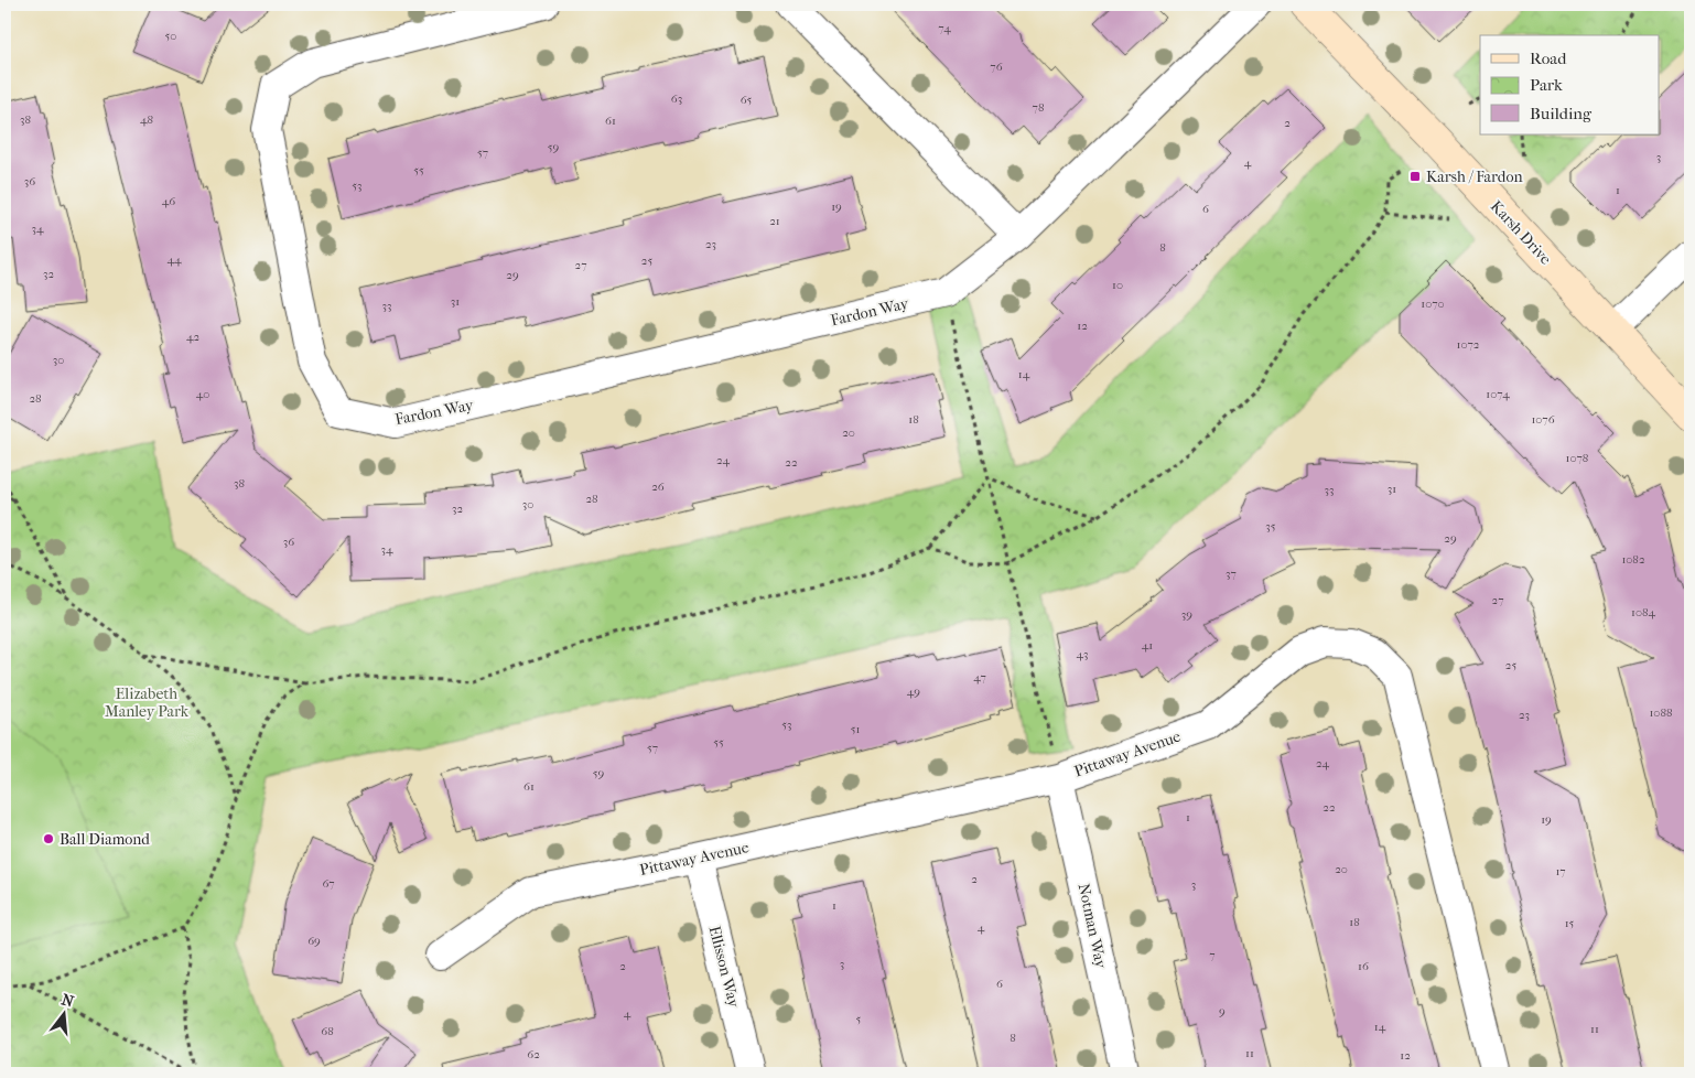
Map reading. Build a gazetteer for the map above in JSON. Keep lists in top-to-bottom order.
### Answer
{
  "streets": {
    "street": [
      "Karsh Drive",
      "Fardon Way",
      "Pittaway Avenue",
      "Notman Way",
      "Ellisson Way"
    ]
  },
  "crossings": [
    ["Pittaway Avenue", "Notman Way"],
    ["Pittaway Avenue", "Ellisson Way"]
  ],
  "parks": ["Elizabeth Manley Park"],
  "places": {
    "transit": ["Karsh / Fardon"],
    "other": ["Ball Diamond"]
  },
  "house_numbers": [
    "74",
    "50",
    "76",
    "63",
    "65",
    "78",
    "38",
    "48",
    "61",
    "2",
    "59",
    "57",
    "3",
    "4",
    "55",
    "36",
    "53",
    "1",
    "46",
    "19",
    "6",
    "21",
    "34",
    "23",
    "8",
    "44",
    "25",
    "27",
    "32",
    "29",
    "10",
    "31",
    "1070",
    "33",
    "12",
    "42",
    "1072",
    "30",
    "14",
    "40",
    "1074",
    "28",
    "18",
    "1076",
    "20",
    "1078",
    "24",
    "22",
    "38",
    "26",
    "31",
    "33",
    "28",
    "30",
    "32",
    "35",
    "29",
    "36",
    "34",
    "1082",
    "37",
    "27",
    "1084",
    "39",
    "41",
    "43",
    "25",
    "47",
    "49",
    "1088",
    "23",
    "53",
    "51",
    "55",
    "57",
    "24",
    "59",
    "61",
    "22",
    "1",
    "19",
    "20",
    "17",
    "2",
    "67",
    "3",
    "1",
    "18",
    "15",
    "4",
    "69",
    "7",
    "3",
    "2",
    "16",
    "6",
    "9",
    "4",
    "5",
    "14",
    "11",
    "68",
    "8",
    "11",
    "62",
    "12"
  ],
  "legend": ["Road", "Park", "Building"],
  "north": "top"
}
